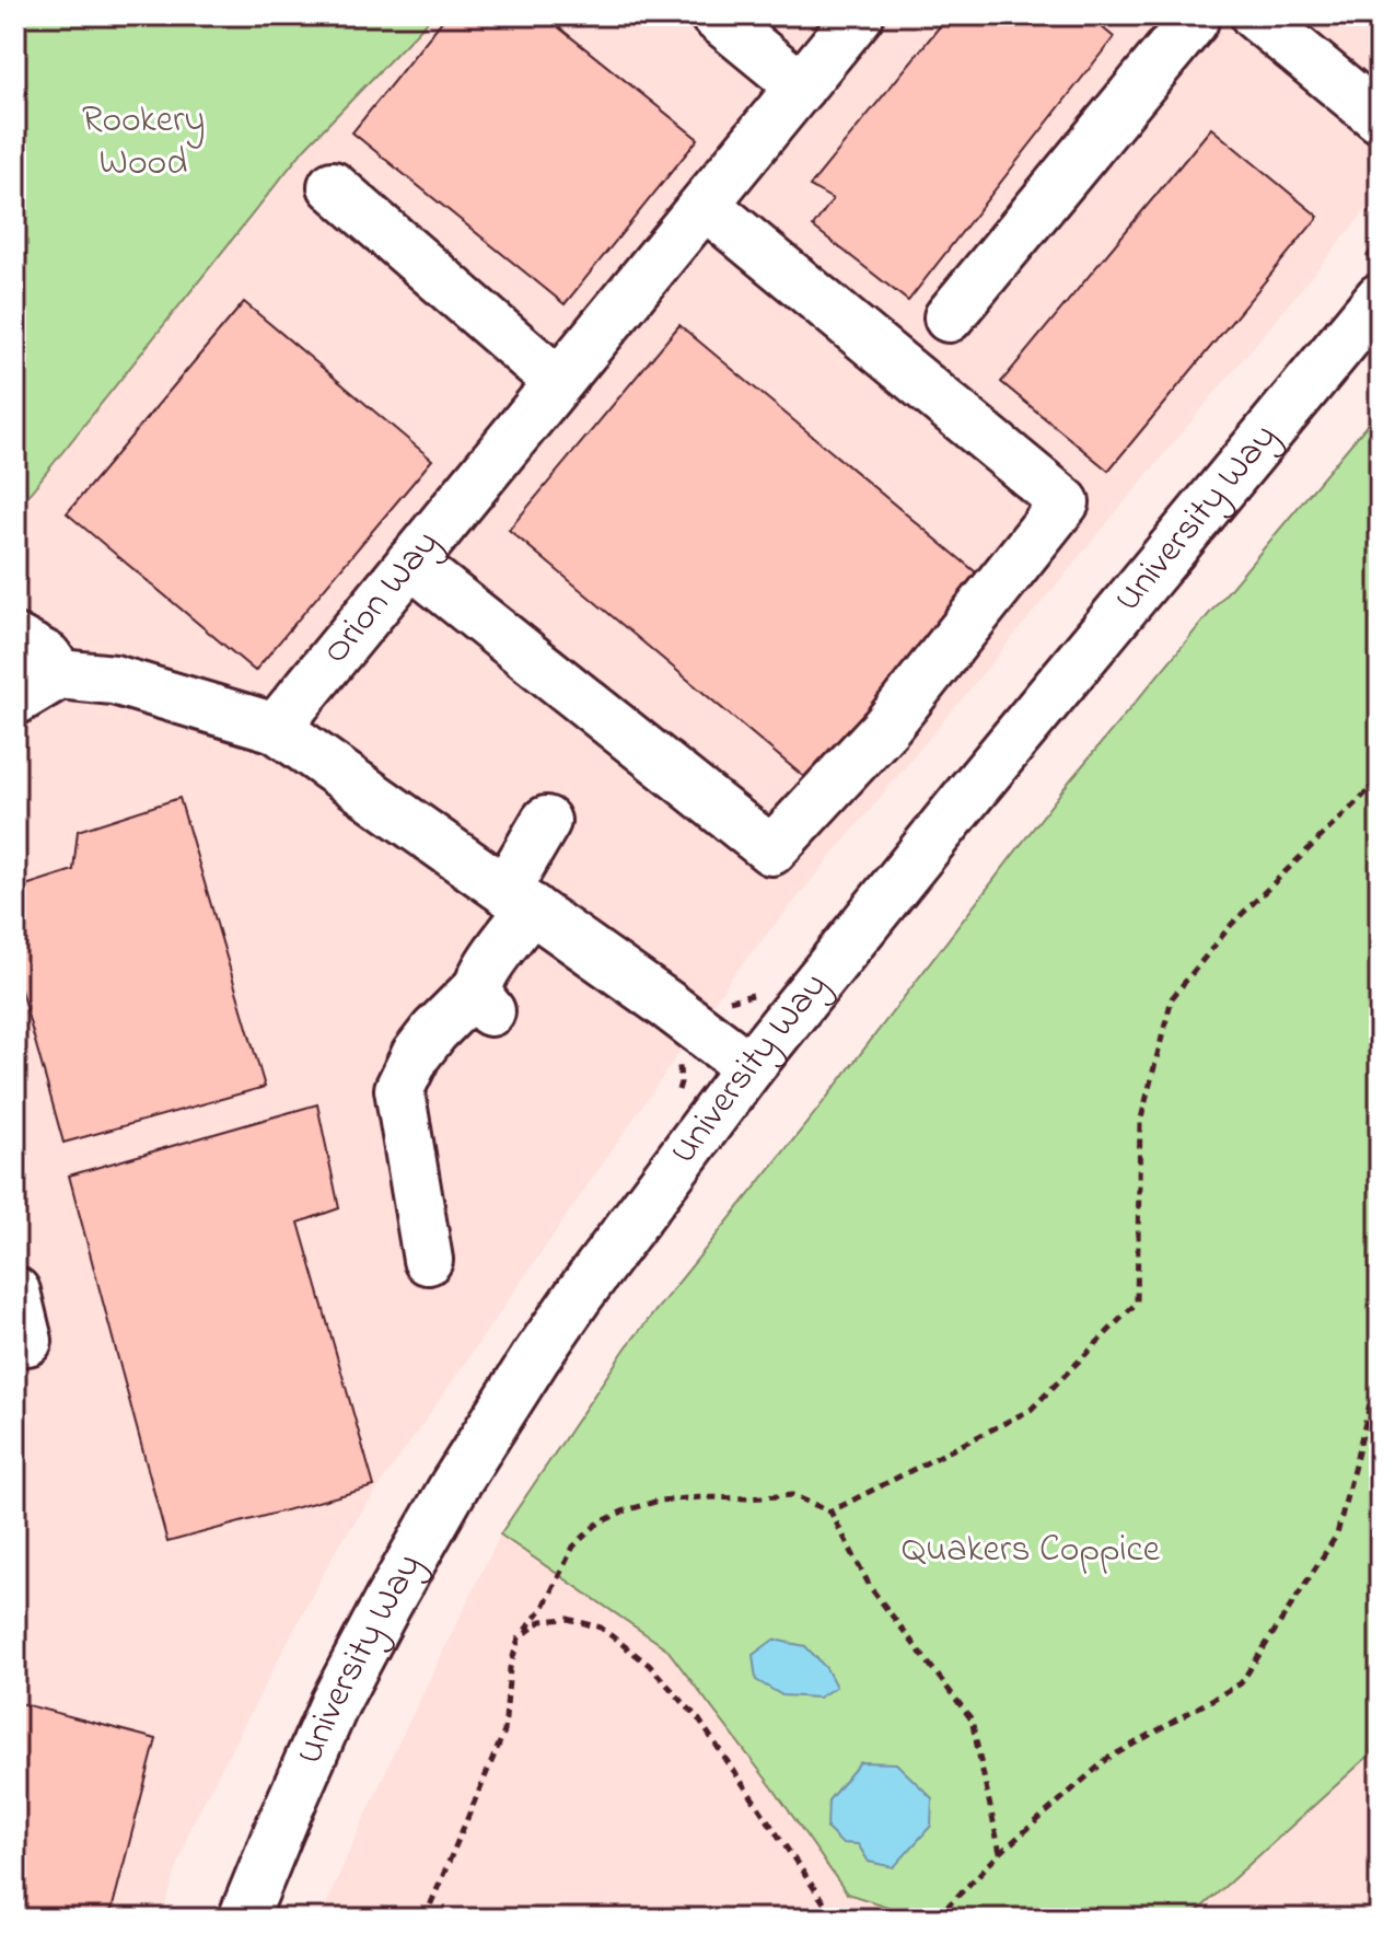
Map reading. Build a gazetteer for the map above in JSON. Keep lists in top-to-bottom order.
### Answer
{
  "streets": {
    "main road": ["University Way", "Orion Way"]
  },
  "parks": ["Rookery Wood", "Quakers Coppice"]
}
